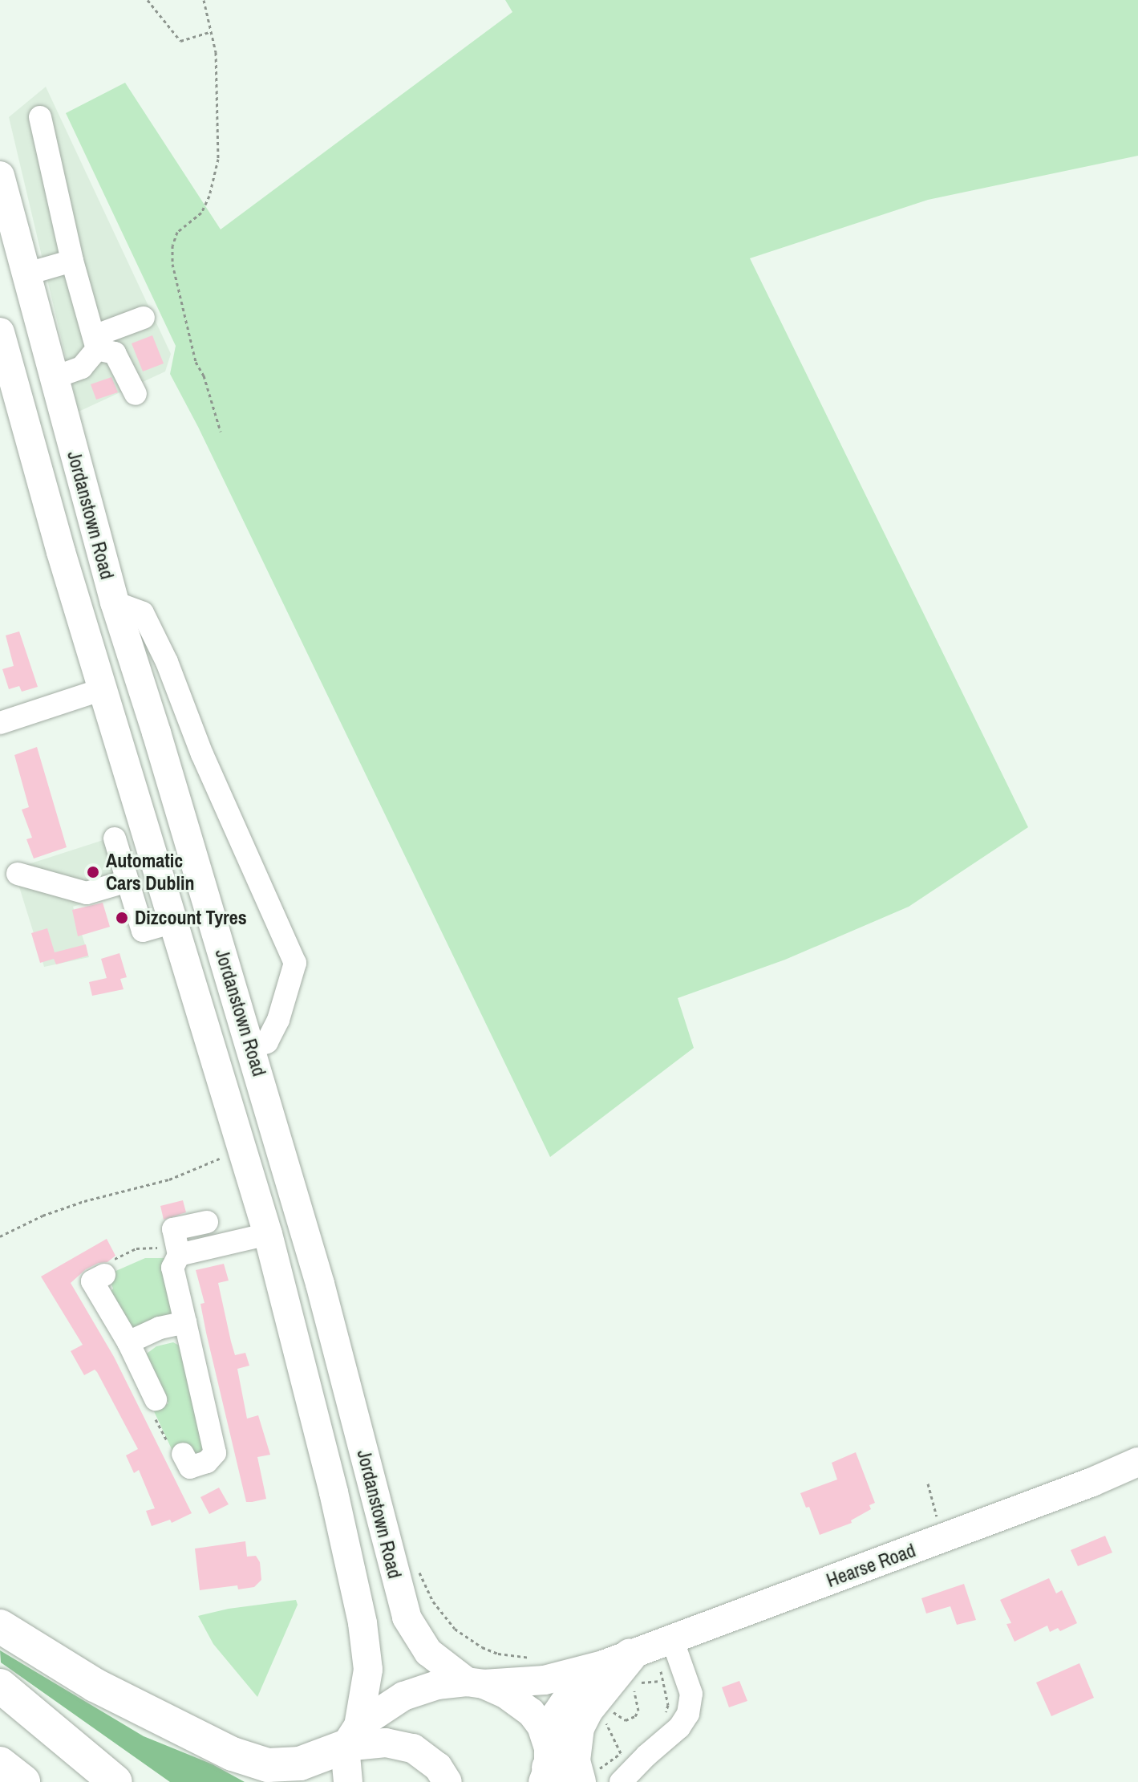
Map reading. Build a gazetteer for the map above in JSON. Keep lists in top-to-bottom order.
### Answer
{
  "streets": {
    "main road": ["Jordanstown Road", "Hearse Road"]
  },
  "crossings": [
    ["Jordanstown Road", "Hearse Road"]
  ],
  "places": ["Automatic Cars Dublin", "Dizcount Tyres"]
}
